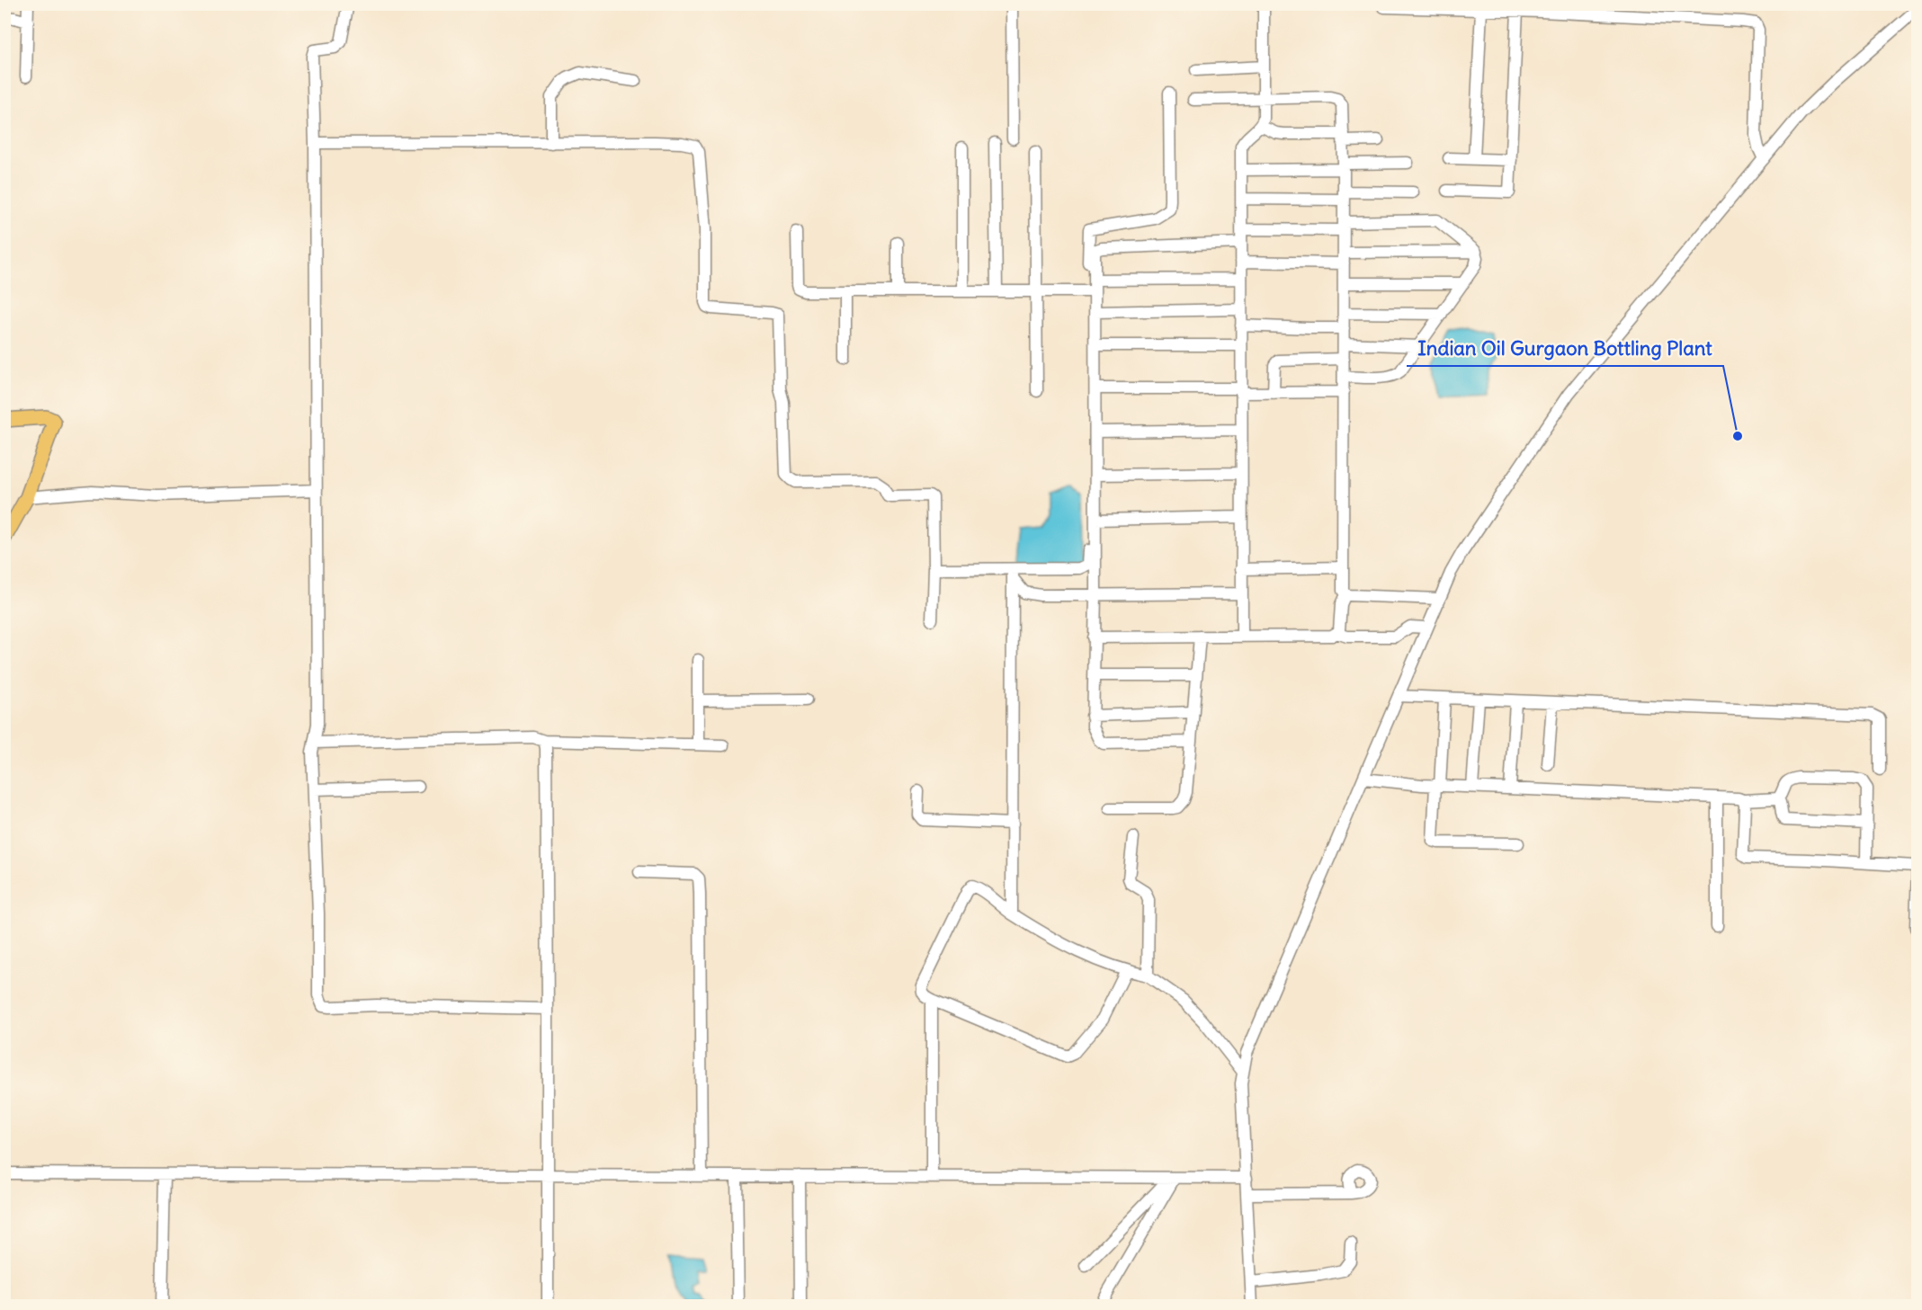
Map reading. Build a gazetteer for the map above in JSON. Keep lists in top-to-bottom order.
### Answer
{
  "places": ["Indian Oil Gurgaon Bottling Plant"]
}
